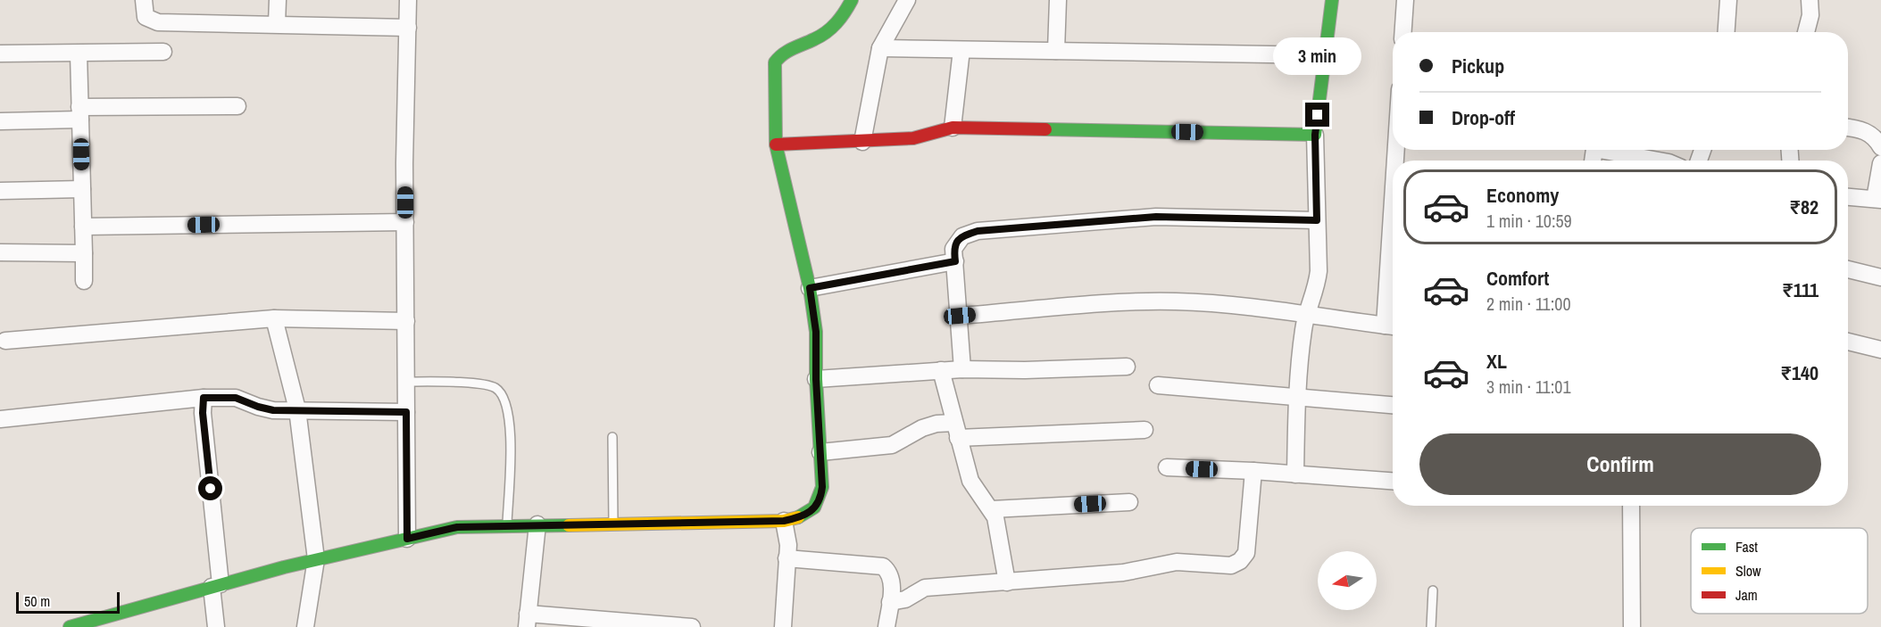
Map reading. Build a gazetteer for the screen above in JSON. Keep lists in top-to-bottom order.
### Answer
{
  "legend": ["Fast", "Slow", "Jam"],
  "scale_bar": "50 m",
  "north": "left",
  "page": {
    "banner": ["Pickup", "Drop-off"],
    "bubble": "3 min",
    "list": [
      {
        "name": "Economy",
        "note": "1 min · 10:59",
        "value": "₹82"
      },
      {
        "name": "Comfort",
        "note": "2 min · 11:00",
        "value": "₹111"
      },
      {
        "name": "XL",
        "note": "3 min · 11:01",
        "value": "₹140"
      }
    ],
    "buttons": "Confirm",
    "scale": "50 m"
  }
}
